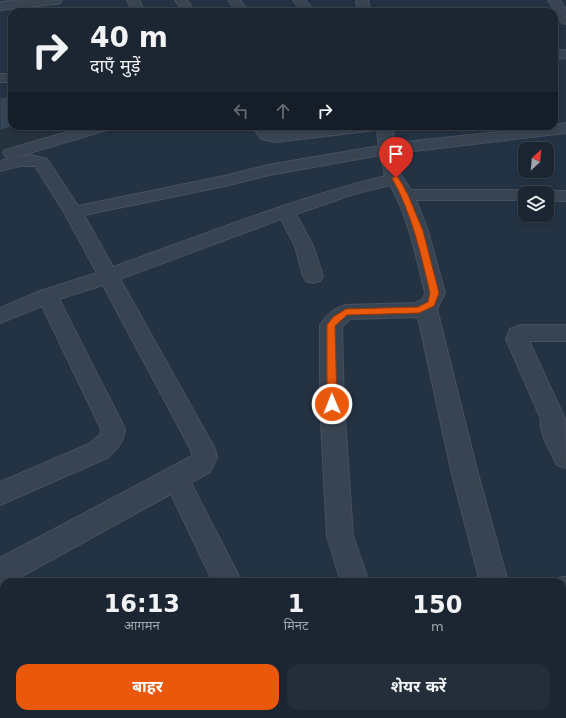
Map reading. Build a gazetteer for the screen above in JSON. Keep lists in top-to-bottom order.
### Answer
{
  "north": "top right",
  "page": {
    "turn": ["40 m", "दाएँ मुड़ें"],
    "eta": [
      "16:13",
      "आगमन",
      "1",
      "मिनट",
      "150",
      "m"
    ],
    "buttons": ["बाहर", "शेयर करें"]
  }
}
